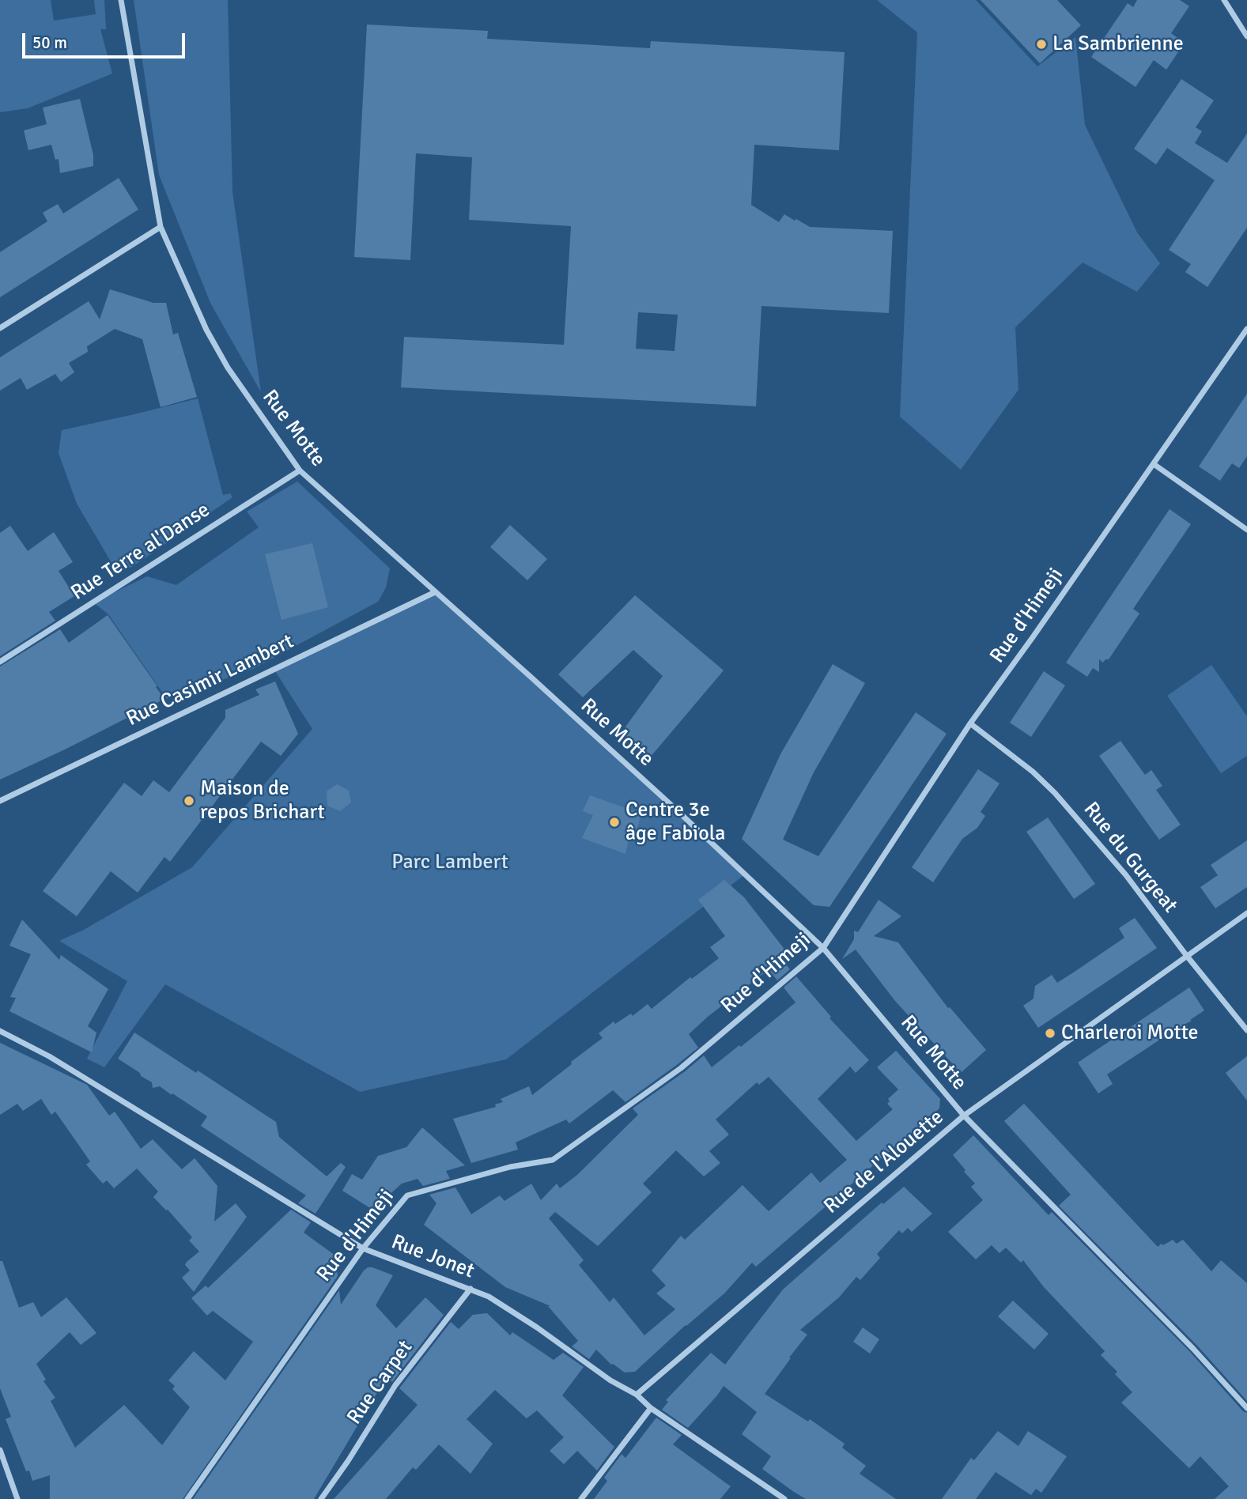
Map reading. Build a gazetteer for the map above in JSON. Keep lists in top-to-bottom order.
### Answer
{
  "streets": {
    "street": [
      "Rue Motte",
      "Rue Terre al'Danse",
      "Rue d'Himeji",
      "Rue Casimir Lambert",
      "Rue du Gurgeat",
      "Rue de l'Alouette",
      "Rue Jonet",
      "Rue Carpet"
    ]
  },
  "crossings": [
    ["Rue Motte", "Rue Terre al'Danse"],
    ["Rue Motte", "Rue d'Himeji"],
    ["Rue Motte", "Rue Casimir Lambert"],
    ["Rue Motte", "Rue de l'Alouette"],
    ["Rue d'Himeji", "Rue du Gurgeat"],
    ["Rue d'Himeji", "Rue Jonet"],
    ["Rue du Gurgeat", "Rue de l'Alouette"],
    ["Rue de l'Alouette", "Rue Jonet"],
    ["Rue Jonet", "Rue Carpet"]
  ],
  "parks": ["Parc Lambert"],
  "places": [
    "La Sambrienne",
    "Maison de repos Brichart",
    "Centre 3e âge Fabiola",
    "Charleroi Motte"
  ],
  "scale_bar": "50 m"
}
